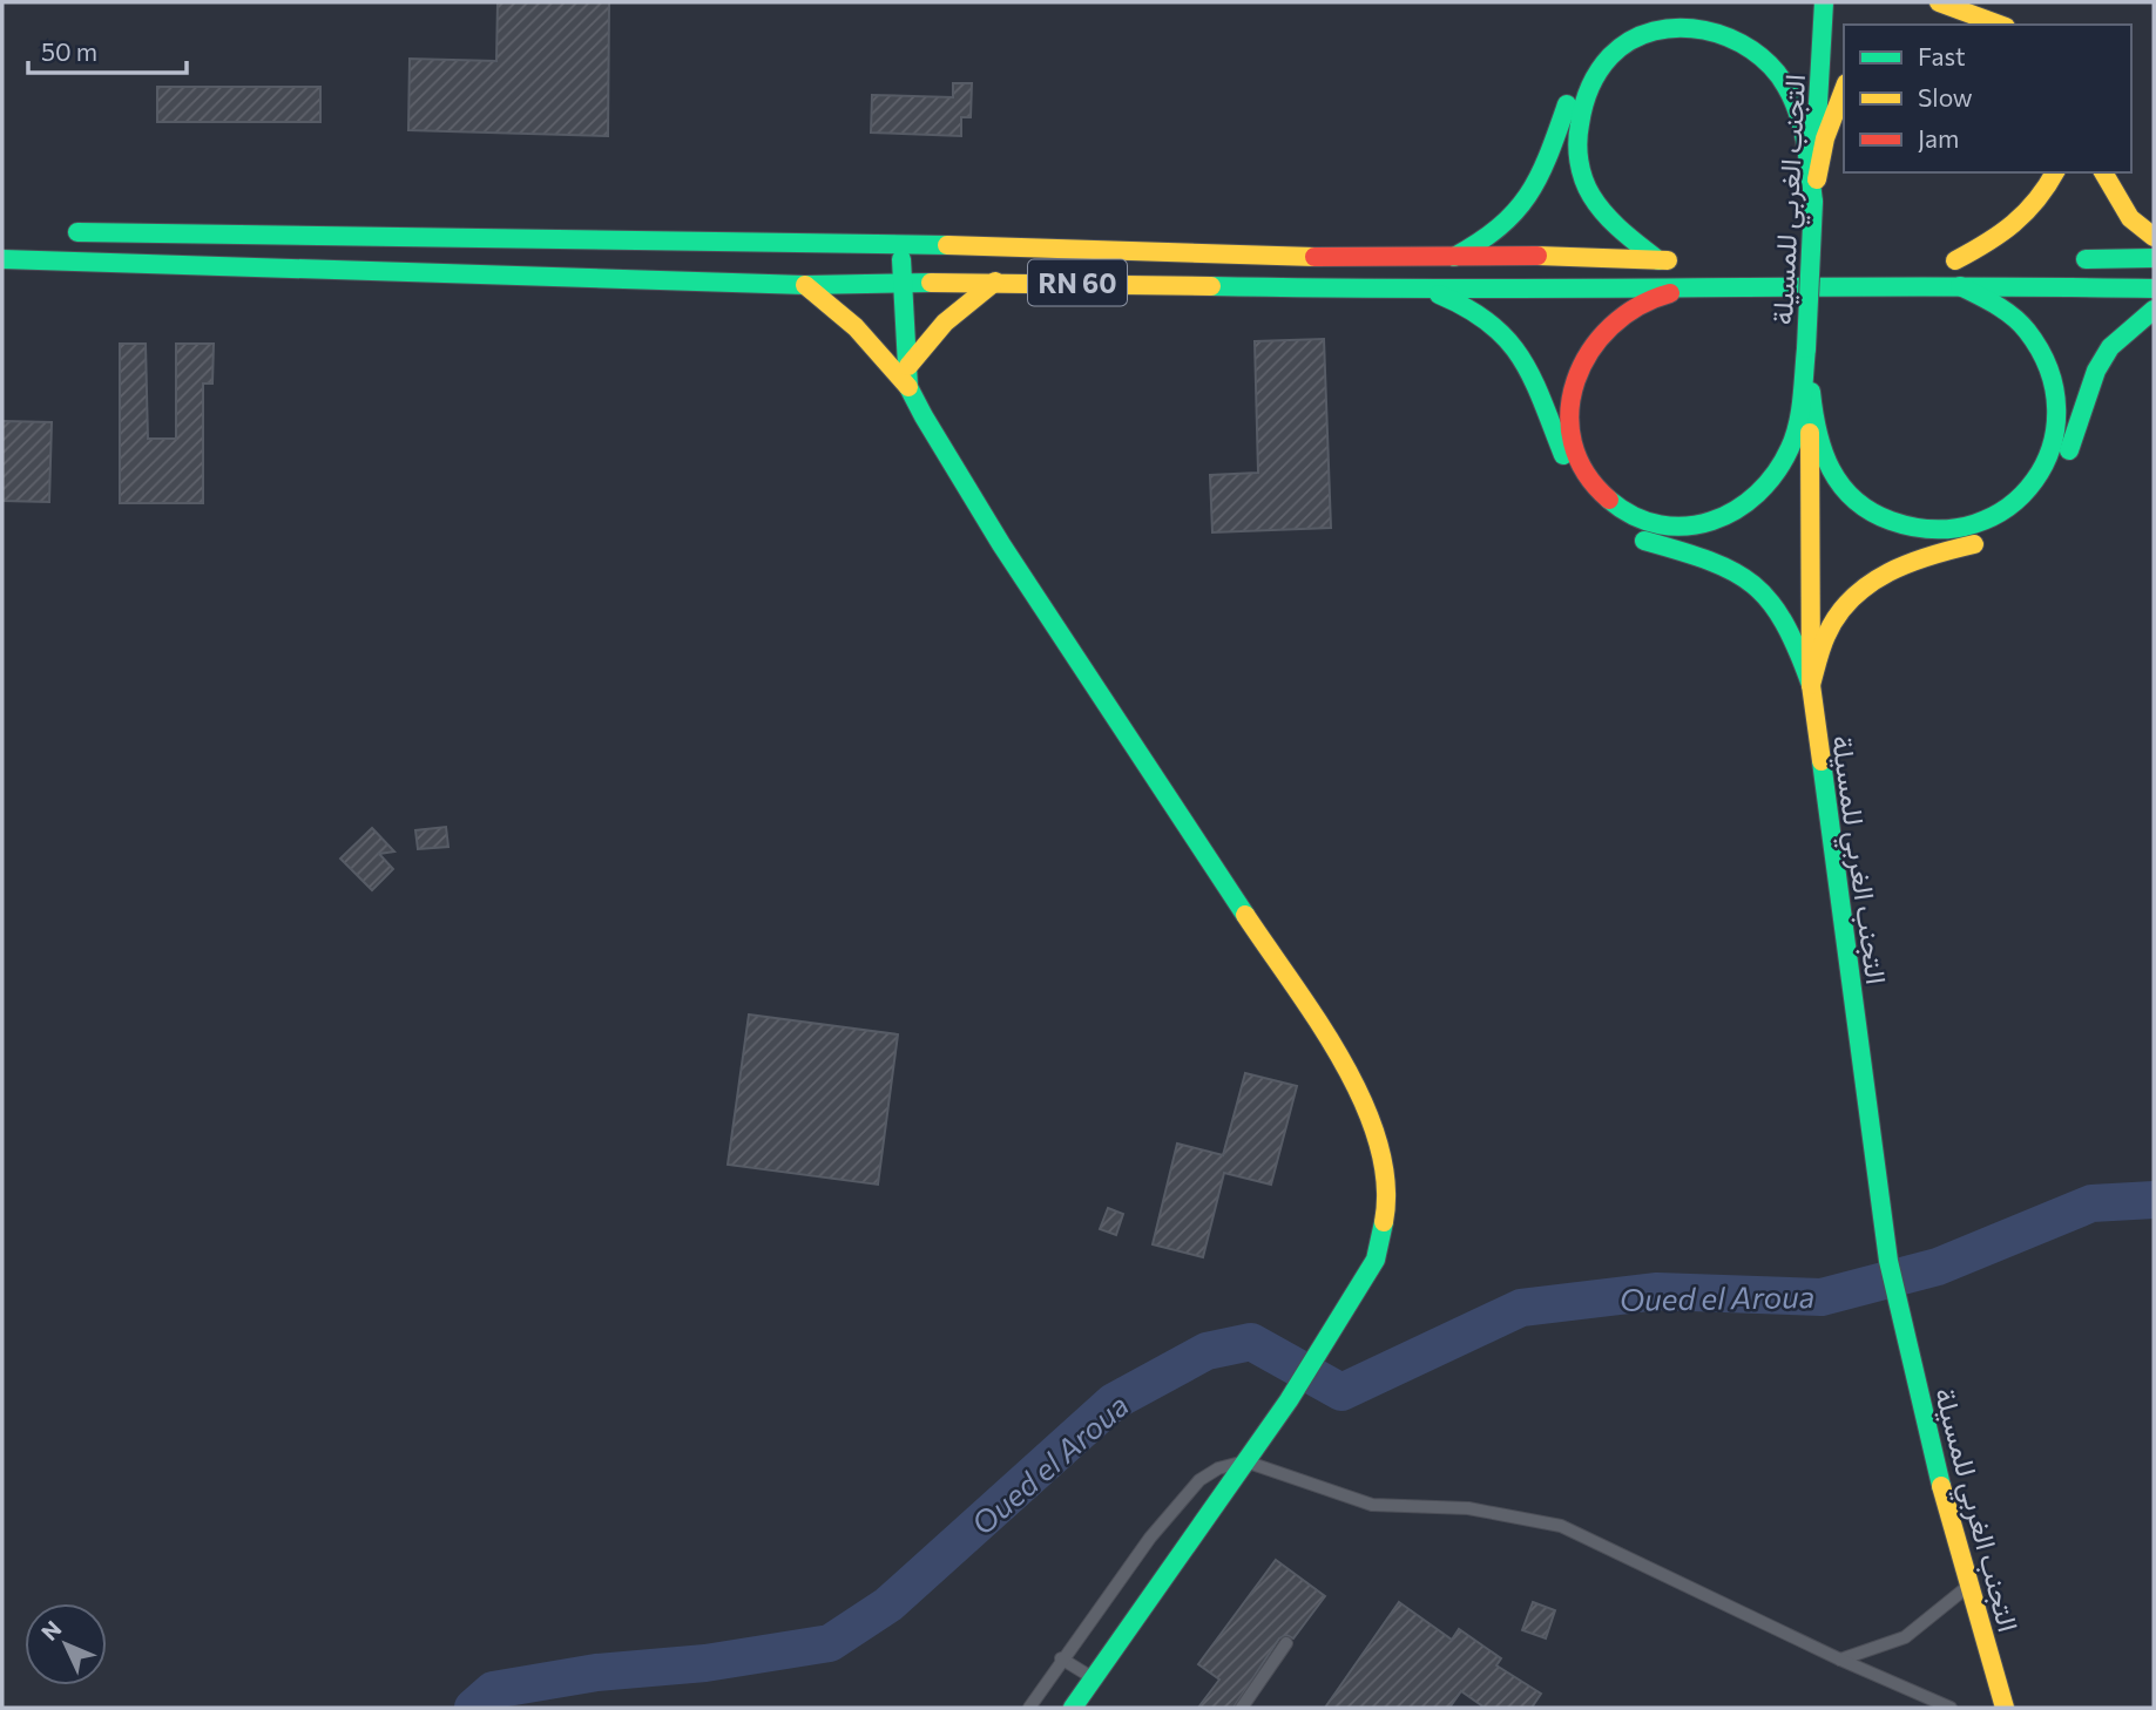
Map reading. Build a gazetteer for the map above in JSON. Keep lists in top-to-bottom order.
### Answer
{
  "streets": {
    "main road": ["التجنب الغربي للمسيلة", "RN 60"]
  },
  "water": ["Oued el Aroua"],
  "legend": ["Fast", "Slow", "Jam"],
  "scale_bar": "50 m",
  "north": "top left"
}
